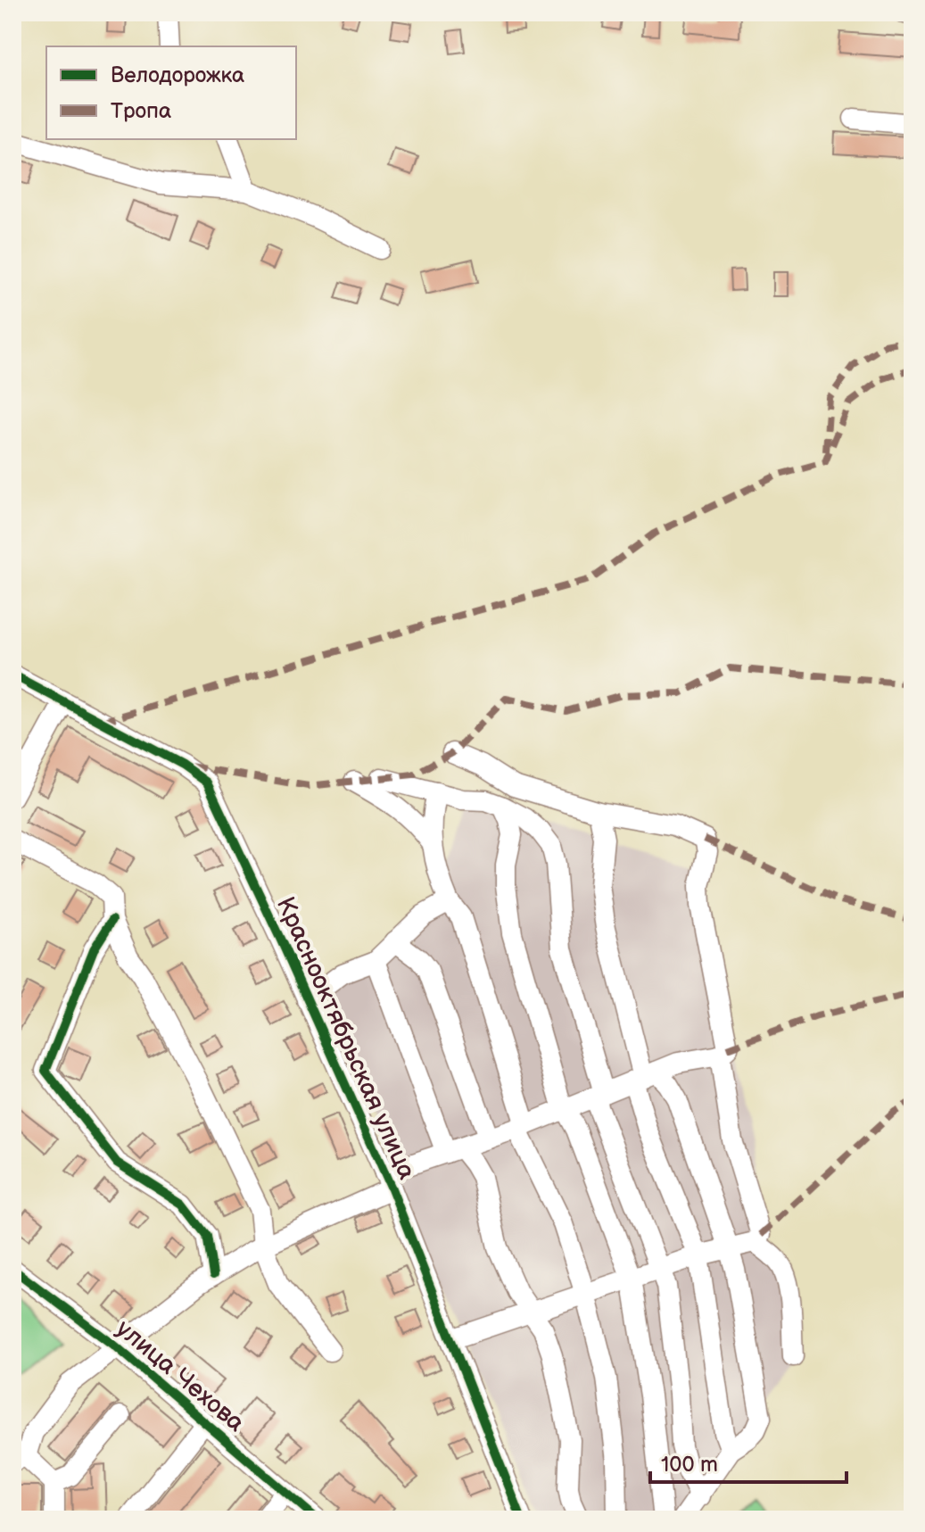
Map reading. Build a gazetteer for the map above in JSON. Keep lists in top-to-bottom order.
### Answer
{
  "streets": {
    "street": ["Краснооктябрьская улица", "улица Чехова"]
  },
  "legend": ["Велодорожка", "Тропа"],
  "scale_bar": "100 m"
}
